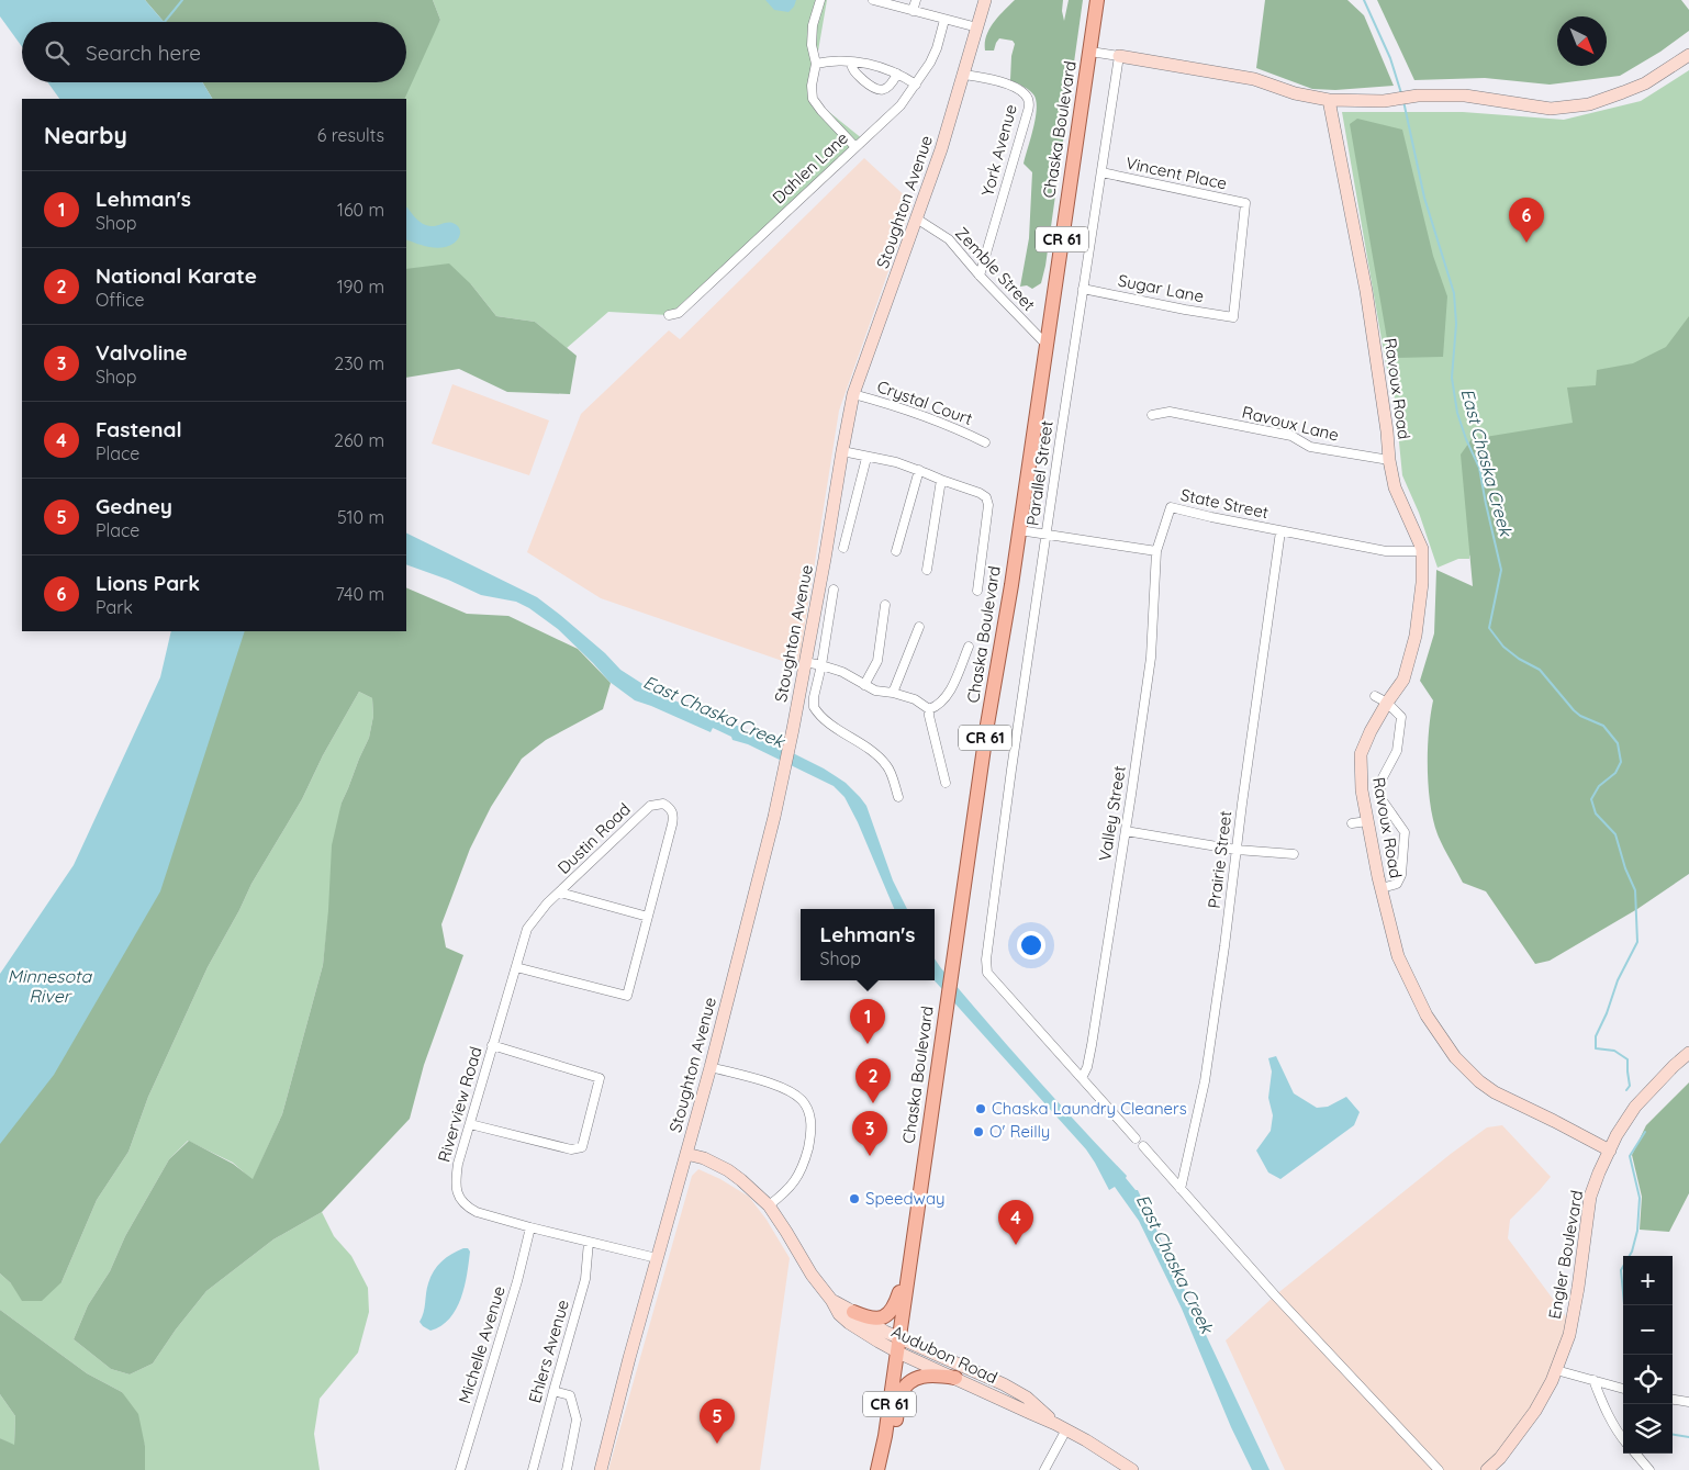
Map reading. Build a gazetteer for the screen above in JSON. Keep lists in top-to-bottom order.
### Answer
{
  "streets": {
    "main road": ["Chaska Boulevard", "CR 61"],
    "street": [
      "York Avenue",
      "Dahlen Lane",
      "Vincent Place",
      "Stoughton Avenue",
      "Zemble Street",
      "Sugar Lane",
      "Ravoux Road",
      "Crystal Court",
      "Ravoux Lane",
      "Parallel Street",
      "State Street",
      "Valley Street",
      "Dustin Road",
      "Prairie Street",
      "Riverview Road",
      "Engler Boulevard",
      "Michelle Avenue",
      "Ehlers Avenue",
      "Audubon Road"
    ]
  },
  "crossings": [
    ["Chaska Boulevard", "Zemble Street"],
    ["Chaska Boulevard", "Audubon Road"],
    ["York Avenue", "Stoughton Avenue"],
    ["York Avenue", "Zemble Street"],
    ["Vincent Place", "Sugar Lane"],
    ["Vincent Place", "Parallel Street"],
    ["Stoughton Avenue", "Zemble Street"],
    ["Stoughton Avenue", "Crystal Court"],
    ["Stoughton Avenue", "Riverview Road"],
    ["Stoughton Avenue", "Audubon Road"],
    ["Sugar Lane", "Parallel Street"],
    ["Ravoux Road", "Ravoux Lane"],
    ["Ravoux Road", "State Street"],
    ["Ravoux Road", "Engler Boulevard"],
    ["Parallel Street", "Valley Street"],
    ["State Street", "Valley Street"],
    ["State Street", "Prairie Street"],
    ["Dustin Road", "Riverview Road"],
    ["Riverview Road", "Michelle Avenue"],
    ["Riverview Road", "Ehlers Avenue"]
  ],
  "water": ["East Chaska Creek", "Minnesota River"],
  "places": ["Chaska Laundry Cleaners", "O' Reilly", "Speedway"],
  "north": "bottom right",
  "page": {
    "search": "Search here",
    "heading": ["Nearby", "6 results"],
    "list": [
      {
        "mark": "1",
        "name": "Lehman's",
        "note": "Shop",
        "value": "160 m"
      },
      {
        "mark": "2",
        "name": "National Karate",
        "note": "Office",
        "value": "190 m"
      },
      {
        "mark": "3",
        "name": "Valvoline",
        "note": "Shop",
        "value": "230 m"
      },
      {
        "mark": "4",
        "name": "Fastenal",
        "note": "Place",
        "value": "260 m"
      },
      {
        "mark": "5",
        "name": "Gedney",
        "note": "Place",
        "value": "510 m"
      },
      {
        "mark": "6",
        "name": "Lions Park",
        "note": "Park",
        "value": "740 m"
      }
    ],
    "pins": [
      "6",
      "1",
      "2",
      "3",
      "4",
      "5"
    ],
    "popup": ["Lehman's", "Shop"],
    "map_buttons": ["+", "−"]
  }
}
